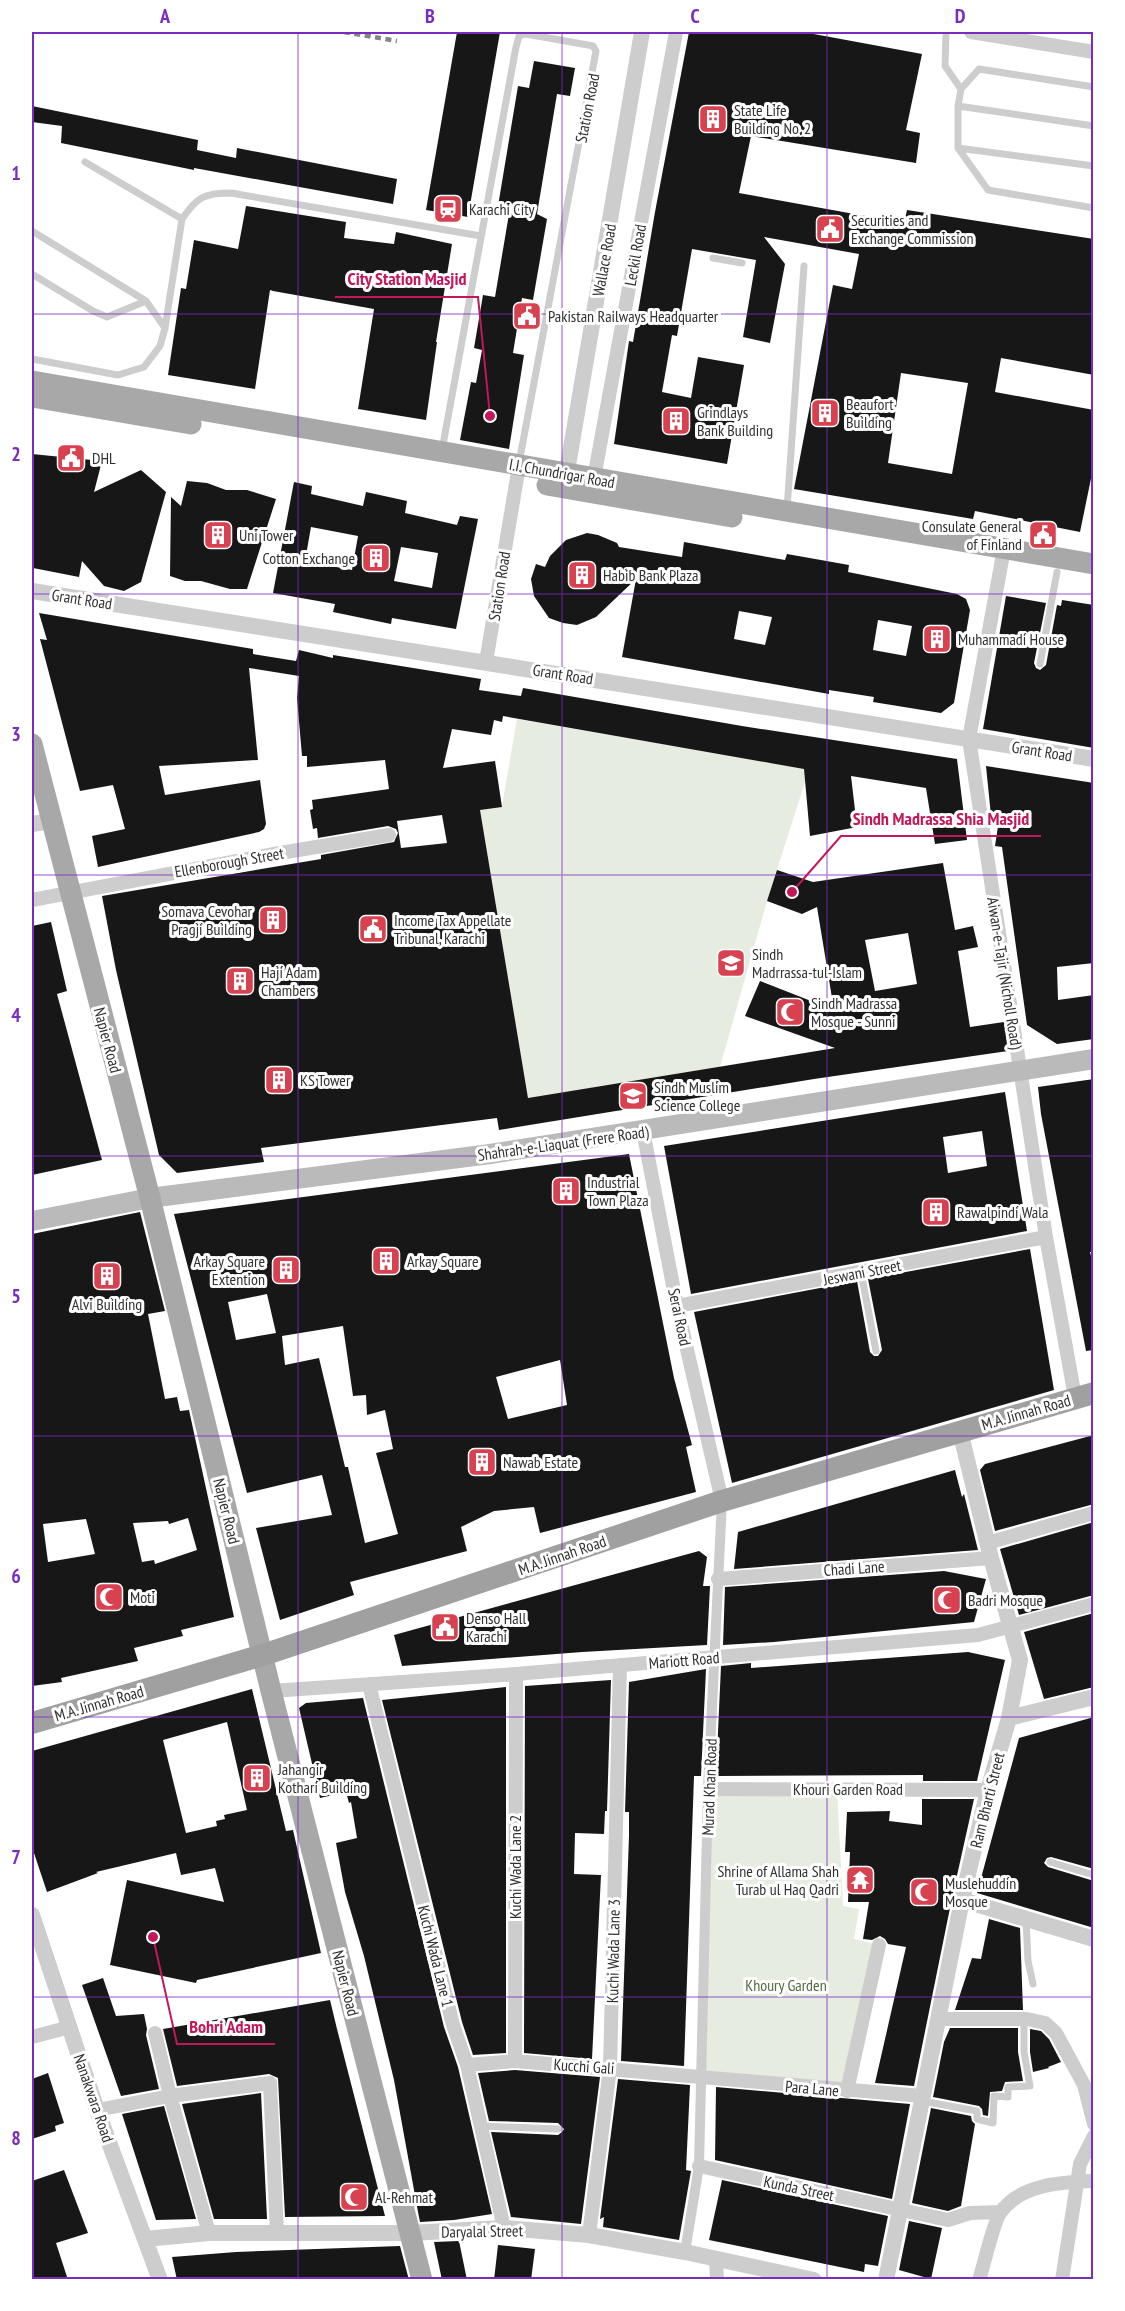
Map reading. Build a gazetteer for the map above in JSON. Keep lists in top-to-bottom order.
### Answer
{
  "streets": {
    "highway": ["M.A. Jinnah Road"],
    "main road": ["I.I. Chundrigar Road", "Napier Road", "Shahrah-e-Liaquat (Frere Road)"],
    "street": [
      "Station Road",
      "Leckil Road",
      "Wallace Road",
      "Grant Road",
      "Ellenborough Street",
      "Aiwan-e-Tajir (Nicholl Road)",
      "Jeswani Street",
      "Serai Road",
      "Chadi Lane",
      "Mariott Road",
      "Murad Khan Road",
      "Khouri Garden Road",
      "Ram Bharti Street",
      "Kuchi Wada Lane 2",
      "Kuchi Wada Lane 3",
      "Kuchi Wada Lane 1",
      "Kucchi Gali",
      "Para Lane",
      "Nanakwara Road",
      "Kunda Street",
      "Daryalal Street"
    ]
  },
  "crossings": [
    ["Station Road", "I.I. Chundrigar Road"],
    ["Station Road", "Grant Road"],
    ["Leckil Road", "I.I. Chundrigar Road"],
    ["Wallace Road", "I.I. Chundrigar Road"],
    ["I.I. Chundrigar Road", "Aiwan-e-Tajir (Nicholl Road)"],
    ["Grant Road", "Aiwan-e-Tajir (Nicholl Road)"],
    ["Ellenborough Street", "Napier Road"],
    ["Aiwan-e-Tajir (Nicholl Road)", "Shahrah-e-Liaquat (Frere Road)"],
    ["Aiwan-e-Tajir (Nicholl Road)", "Jeswani Street"],
    ["Aiwan-e-Tajir (Nicholl Road)", "M.A. Jinnah Road"],
    ["Napier Road", "Shahrah-e-Liaquat (Frere Road)"],
    ["Napier Road", "M.A. Jinnah Road"],
    ["Napier Road", "Mariott Road"],
    ["Napier Road", "Daryalal Street"],
    ["Shahrah-e-Liaquat (Frere Road)", "Serai Road"],
    ["Jeswani Street", "Serai Road"],
    ["Serai Road", "M.A. Jinnah Road"],
    ["Serai Road", "Murad Khan Road"],
    ["M.A. Jinnah Road", "Murad Khan Road"],
    ["M.A. Jinnah Road", "Ram Bharti Street"],
    ["Chadi Lane", "Murad Khan Road"],
    ["Chadi Lane", "Ram Bharti Street"],
    ["Mariott Road", "Murad Khan Road"],
    ["Mariott Road", "Ram Bharti Street"],
    ["Mariott Road", "Kuchi Wada Lane 2"],
    ["Mariott Road", "Kuchi Wada Lane 3"],
    ["Mariott Road", "Kuchi Wada Lane 1"],
    ["Murad Khan Road", "Khouri Garden Road"],
    ["Murad Khan Road", "Kucchi Gali"],
    ["Murad Khan Road", "Para Lane"],
    ["Murad Khan Road", "Kunda Street"],
    ["Murad Khan Road", "Daryalal Street"],
    ["Khouri Garden Road", "Ram Bharti Street"],
    ["Ram Bharti Street", "Para Lane"],
    ["Ram Bharti Street", "Kunda Street"],
    ["Kuchi Wada Lane 2", "Kucchi Gali"],
    ["Kuchi Wada Lane 3", "Kucchi Gali"],
    ["Kuchi Wada Lane 3", "Daryalal Street"],
    ["Kuchi Wada Lane 1", "Kucchi Gali"],
    ["Kuchi Wada Lane 1", "Daryalal Street"],
    ["Kucchi Gali", "Para Lane"],
    ["Nanakwara Road", "Daryalal Street"]
  ],
  "parks": ["Khoury Garden"],
  "places": {
    "building": [
      "State Life Building No. 2",
      "Beaufort Building",
      "Grindlays Bank Building",
      "Uni Tower",
      "Cotton Exchange",
      "Habib Bank Plaza",
      "Muhammadi House",
      "Somava Cevohar Pragji Building",
      "Haji Adam Chambers",
      "KS Tower",
      "Industrial Town Plaza",
      "Rawalpindi Wala",
      "Arkay Square",
      "Arkay Square Extention",
      "Alvi Building",
      "Nawab Estate",
      "Jahangir Kothari Building"
    ],
    "station": ["Karachi City"],
    "public building": [
      "Securities and Exchange Commission",
      "Pakistan Railways Headquarter",
      "DHL",
      "Consulate General of Finland",
      "Income Tax Appellate Tribunal, Karachi",
      "Denso Hall Karachi"
    ],
    "other": ["City Station Masjid", "Sindh Madrassa Shia Masjid", "Bohri Adam"],
    "school or university": ["Sindh Madrrassa-tul-Islam", "Sindh Muslim Science College"],
    "mosque": [
      "Sindh Madrassa Mosque - Sunni",
      "Moti",
      "Badri Mosque",
      "Muslehuddin Mosque",
      "Al-Rehmat"
    ],
    "temple": ["Shrine of Allama Shah Turab ul Haq Qadri"]
  },
  "grid": {
    "columns": [
      "A",
      "B",
      "C",
      "D"
    ],
    "rows": [
      "1",
      "2",
      "3",
      "4",
      "5",
      "6",
      "7",
      "8"
    ]
  }
}
